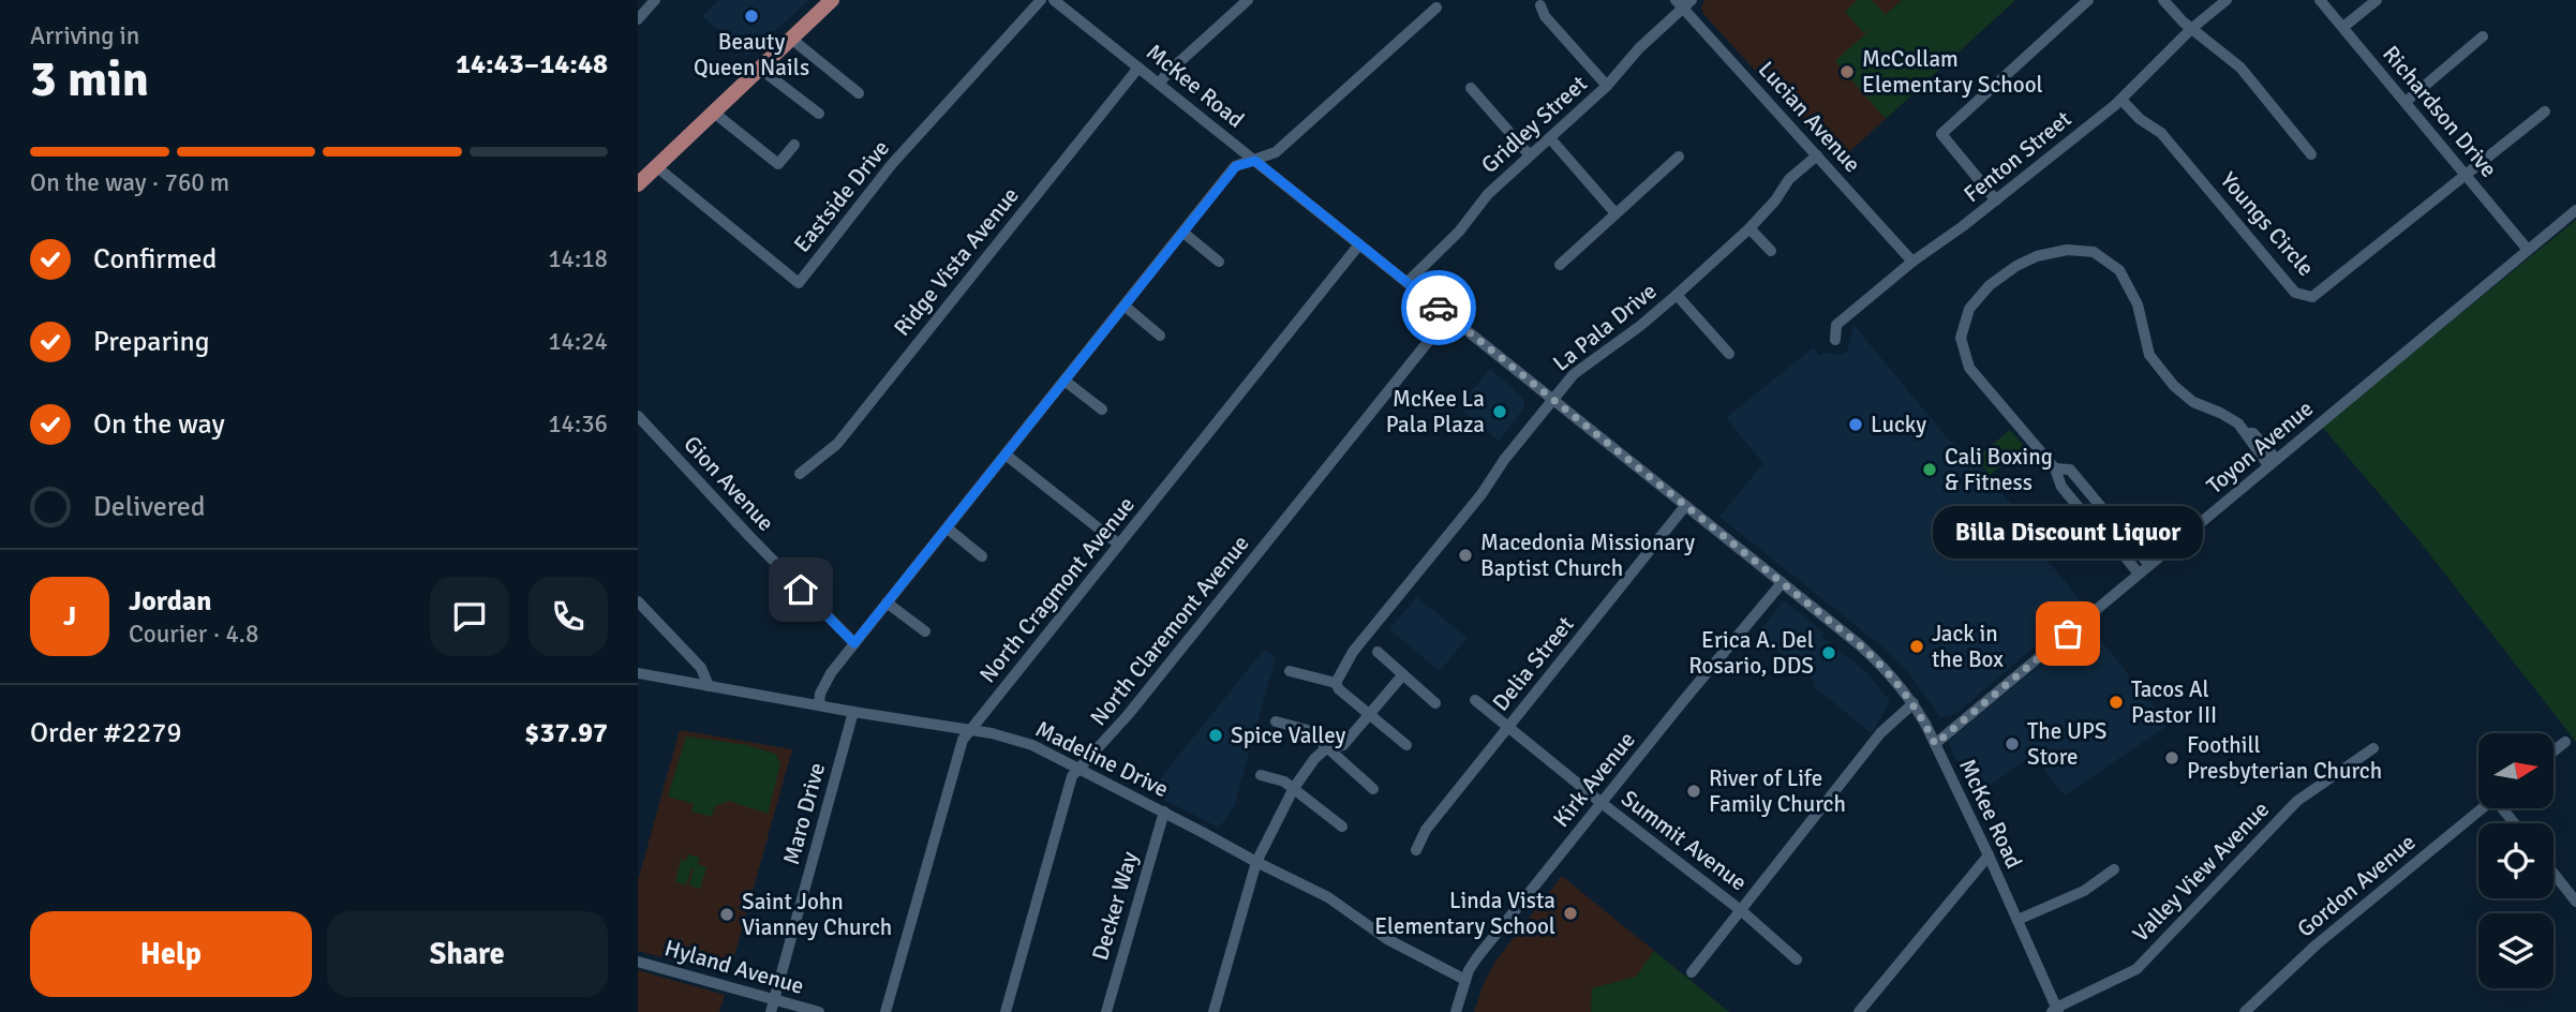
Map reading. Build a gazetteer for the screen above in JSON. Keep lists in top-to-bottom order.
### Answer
{
  "streets": {
    "street": [
      "McKee Road",
      "Richardson Drive",
      "Lucian Avenue",
      "Gridley Street",
      "Fenton Street",
      "Eastside Drive",
      "Youngs Circle",
      "Ridge Vista Avenue",
      "La Pala Drive",
      "Toyon Avenue",
      "Gion Avenue",
      "North Cragmont Avenue",
      "North Claremont Avenue",
      "Delia Street",
      "Madeline Drive",
      "Kirk Avenue",
      "Maro Drive",
      "Summit Avenue",
      "Valley View Avenue",
      "Gordon Avenue",
      "Decker Way",
      "Hyland Avenue"
    ]
  },
  "crossings": [
    ["McKee Road", "Gridley Street"],
    ["McKee Road", "Ridge Vista Avenue"],
    ["McKee Road", "La Pala Drive"],
    ["McKee Road", "Toyon Avenue"],
    ["McKee Road", "North Cragmont Avenue"],
    ["McKee Road", "North Claremont Avenue"],
    ["McKee Road", "Delia Street"],
    ["McKee Road", "Kirk Avenue"],
    ["McKee Road", "Valley View Avenue"],
    ["Richardson Drive", "Youngs Circle"],
    ["Richardson Drive", "Toyon Avenue"],
    ["Lucian Avenue", "Gridley Street"],
    ["Lucian Avenue", "Fenton Street"],
    ["Lucian Avenue", "La Pala Drive"],
    ["Fenton Street", "Youngs Circle"],
    ["North Cragmont Avenue", "Madeline Drive"],
    ["North Claremont Avenue", "Madeline Drive"],
    ["Delia Street", "Summit Avenue"],
    ["Madeline Drive", "Kirk Avenue"],
    ["Madeline Drive", "Maro Drive"],
    ["Madeline Drive", "Decker Way"],
    ["Kirk Avenue", "Summit Avenue"],
    ["Maro Drive", "Hyland Avenue"]
  ],
  "places": [
    "Beauty Queen Nails",
    "McCollam Elementary School",
    "McKee La Pala Plaza",
    "Lucky",
    "Cali Boxing & Fitness",
    "Macedonia Missionary Baptist Church",
    "Billa Discount Liquor",
    "Jack in the Box",
    "Erica A. Del Rosario, DDS",
    "Tacos Al Pastor III",
    "Spice Valley",
    "The UPS Store",
    "Foothill Presbyterian Church",
    "River of Life Family Church",
    "Linda Vista Elementary School",
    "Saint John Vianney Church"
  ],
  "north": "right",
  "page": {
    "heading": ["3 min", "Arriving in", "14:43–14:48"],
    "panel": [
      "Jordan",
      "Courier · 4.8",
      "Order #2279",
      "$37.97"
    ],
    "bar": "On the way · 760 m",
    "list": [
      ["Confirmed", "14:18"],
      ["Preparing", "14:24"],
      ["On the way", "14:36"],
      "Delivered"
    ],
    "bubble": "Billa Discount Liquor",
    "round": "J",
    "buttons": ["Help", "Share"]
  }
}
